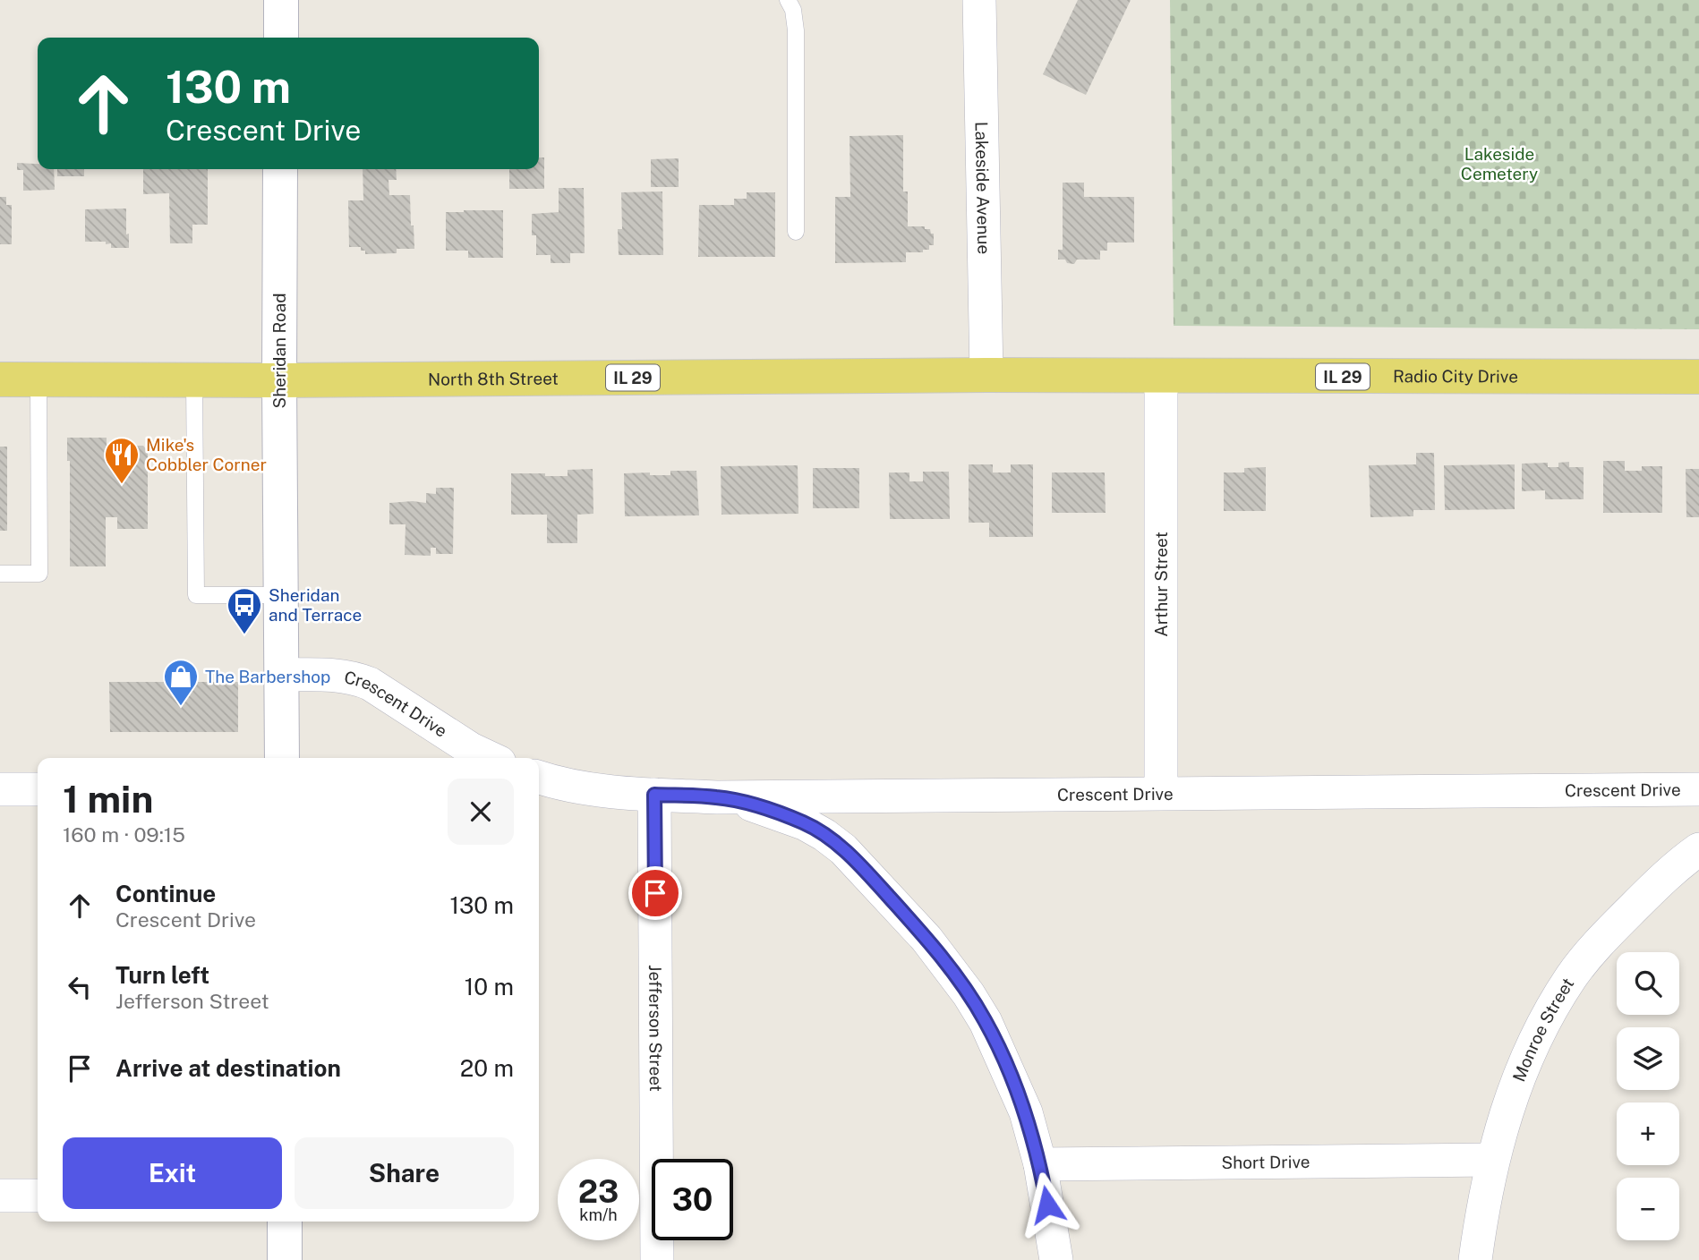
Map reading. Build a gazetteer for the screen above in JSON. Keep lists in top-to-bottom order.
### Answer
{
  "streets": {
    "main road": [
      "Sheridan Road",
      "IL 29",
      "Radio City Drive",
      "North 8th Street"
    ],
    "street": [
      "Lakeside Avenue",
      "Arthur Street",
      "Crescent Drive",
      "Jefferson Street",
      "Monroe Street",
      "Short Drive"
    ]
  },
  "crossings": [
    ["Lakeside Avenue", "Radio City Drive"],
    ["Lakeside Avenue", "North 8th Street"],
    ["Sheridan Road", "North 8th Street"],
    ["Sheridan Road", "Crescent Drive"],
    ["Radio City Drive", "North 8th Street"],
    ["Radio City Drive", "Arthur Street"],
    ["Arthur Street", "Crescent Drive"],
    ["Crescent Drive", "Jefferson Street"],
    ["Monroe Street", "Short Drive"]
  ],
  "parks": ["Lakeside Cemetery"],
  "places": {
    "restaurant": ["Mike's Cobbler Corner"],
    "bus stop": ["Sheridan and Terrace"],
    "shop": ["The Barbershop"]
  },
  "page": {
    "turn": ["130 m", "Crescent Drive"],
    "heading": ["1 min", "160 m · 09:15"],
    "list": [
      {
        "name": "Continue",
        "note": "Crescent Drive",
        "value": "130 m"
      },
      {
        "name": "Turn left",
        "note": "Jefferson Street",
        "value": "10 m"
      },
      {
        "name": "Arrive at destination",
        "value": "20 m"
      }
    ],
    "map_buttons": ["+", "−"],
    "buttons": ["Exit", "Share"],
    "speed": "23 km/h",
    "limit": "30"
  }
}
